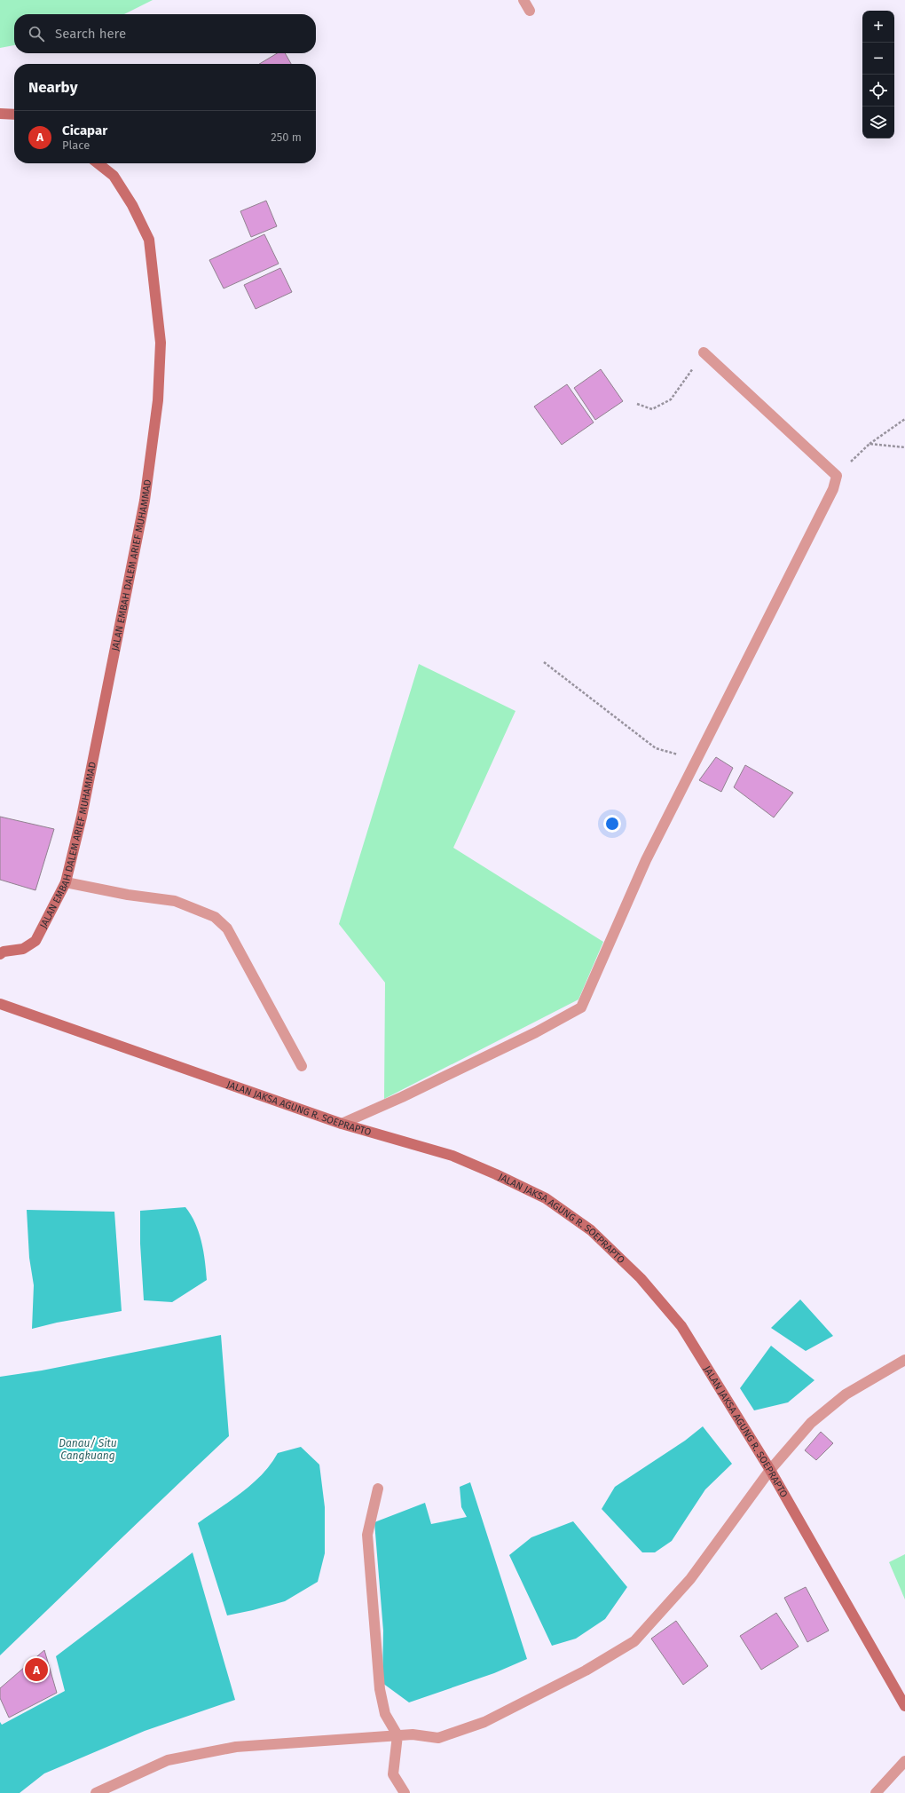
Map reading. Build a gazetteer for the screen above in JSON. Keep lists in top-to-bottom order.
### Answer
{
  "streets": {
    "street": ["JALAN EMBAH DALEM ARIEF MUHAMMAD", "JALAN JAKSA AGUNG R. SOEPRAPTO"]
  },
  "water": ["Danau/ Situ Cangkuang"],
  "page": {
    "map_buttons": ["+", "−"],
    "search": "Search here",
    "heading": "Nearby",
    "list": [
      {
        "mark": "A",
        "name": "Cicapar",
        "note": "Place",
        "value": "250 m"
      }
    ],
    "pins": "A"
  }
}
